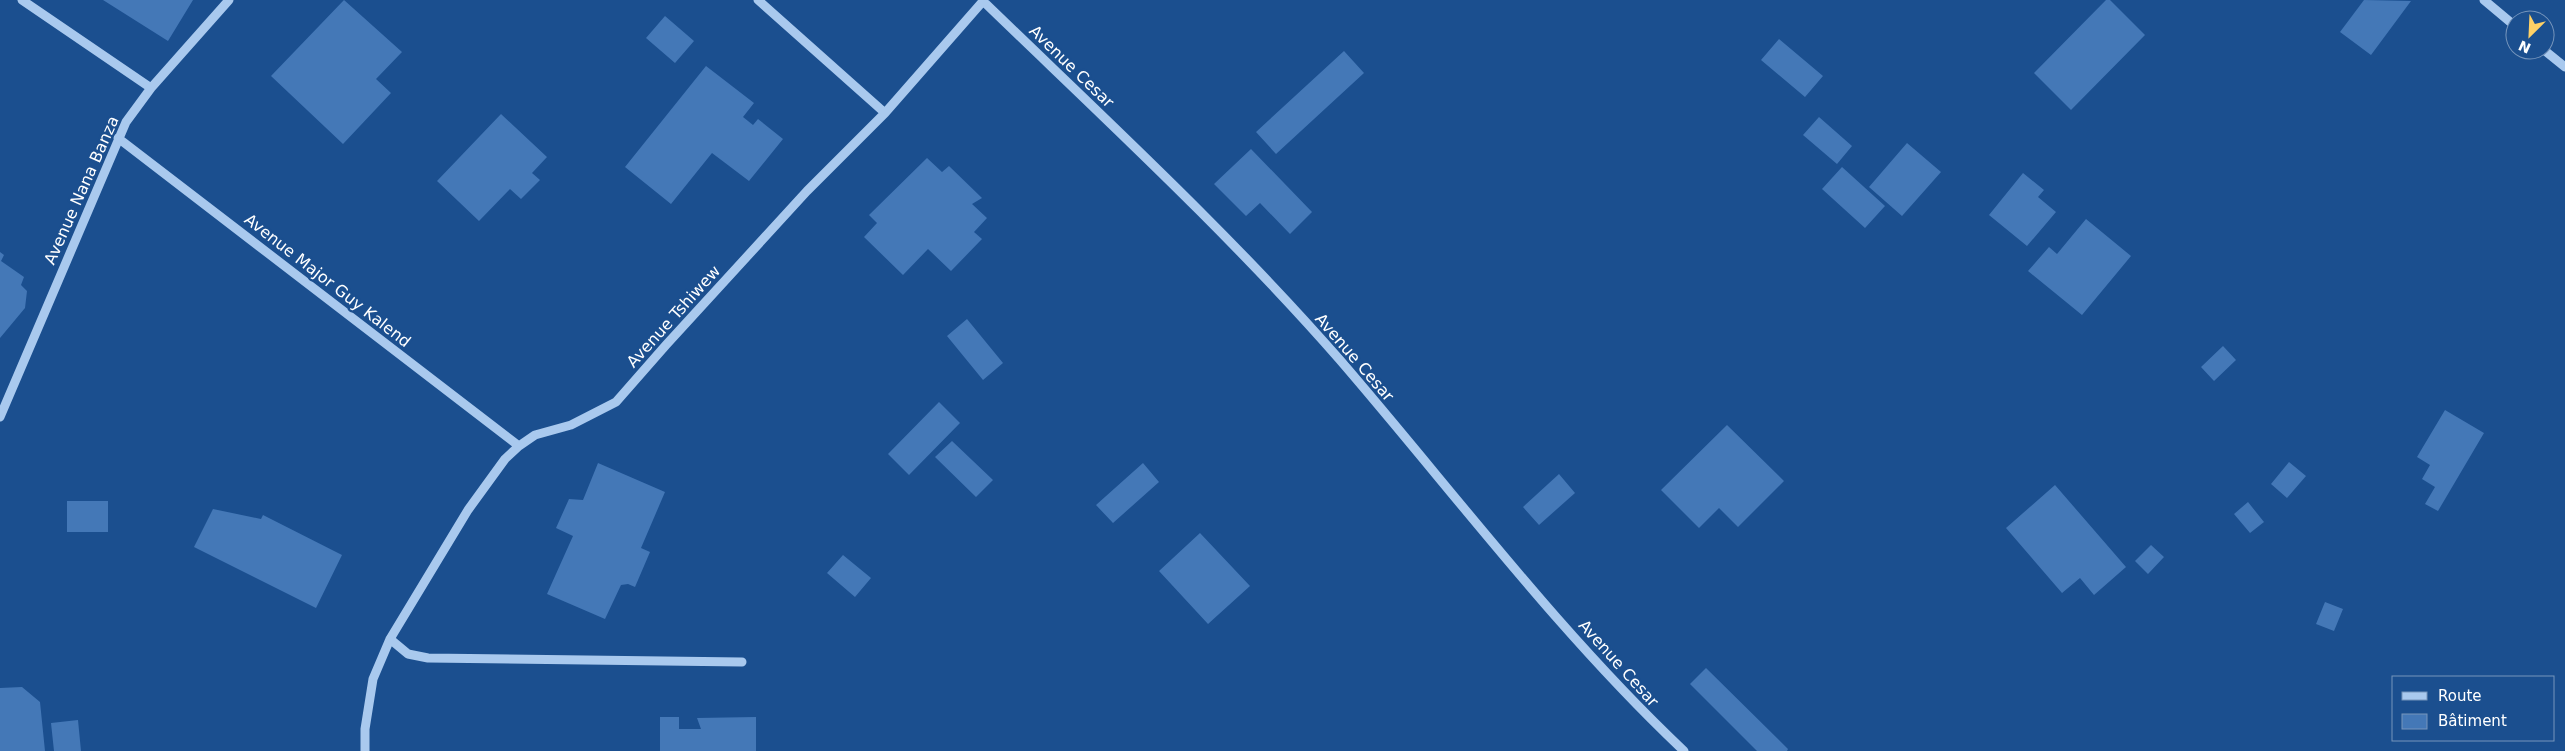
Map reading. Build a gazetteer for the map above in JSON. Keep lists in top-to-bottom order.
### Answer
{
  "streets": {
    "street": [
      "Avenue Cesar",
      "Avenue Nana Banza",
      "Avenue Major Guy Kalend",
      "Avenue Tshiwew"
    ]
  },
  "crossings": [
    ["Avenue Cesar", "Avenue Tshiwew"],
    ["Avenue Nana Banza", "Avenue Major Guy Kalend"],
    ["Avenue Major Guy Kalend", "Avenue Tshiwew"]
  ],
  "legend": ["Route", "Bâtiment"],
  "north": "bottom left"
}
